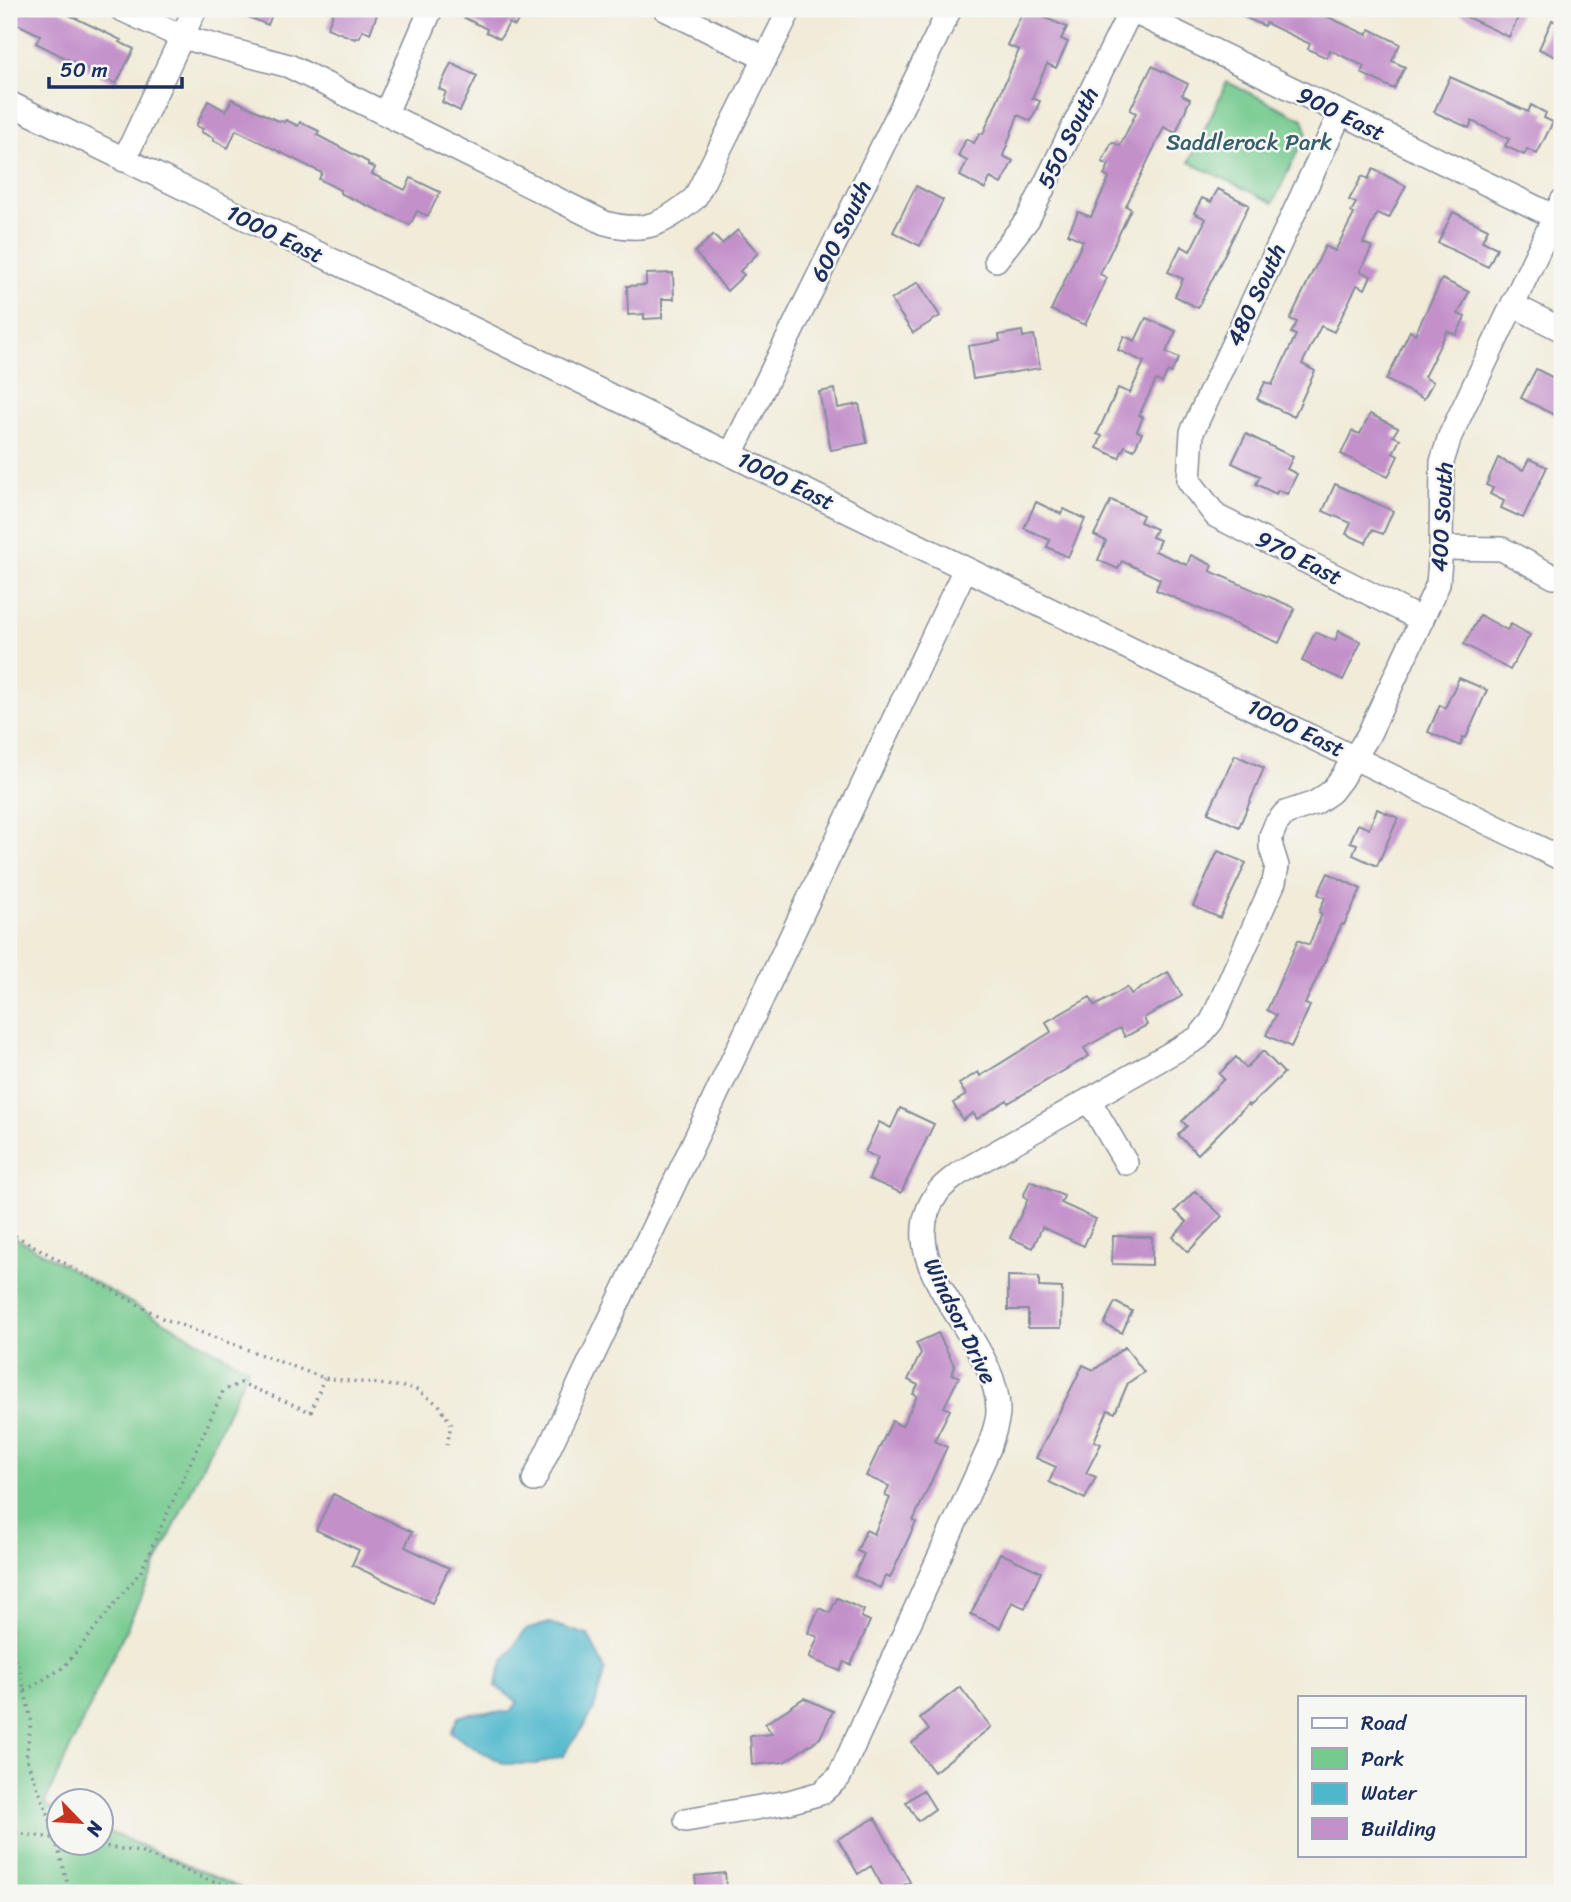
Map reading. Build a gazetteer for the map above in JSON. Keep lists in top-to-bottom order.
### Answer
{
  "streets": {
    "street": [
      "900 East",
      "550 South",
      "600 South",
      "1000 East",
      "480 South",
      "400 South",
      "970 East",
      "Windsor Drive"
    ]
  },
  "crossings": [
    ["900 East", "550 South"],
    ["900 East", "480 South"],
    ["900 East", "400 South"],
    ["600 South", "1000 East"],
    ["1000 East", "400 South"],
    ["1000 East", "Windsor Drive"],
    ["480 South", "970 East"],
    ["400 South", "970 East"],
    ["400 South", "Windsor Drive"]
  ],
  "parks": ["Saddlerock Park"],
  "legend": [
    "Road",
    "Park",
    "Water",
    "Building"
  ],
  "scale_bar": "50 m",
  "north": "bottom right"
}
